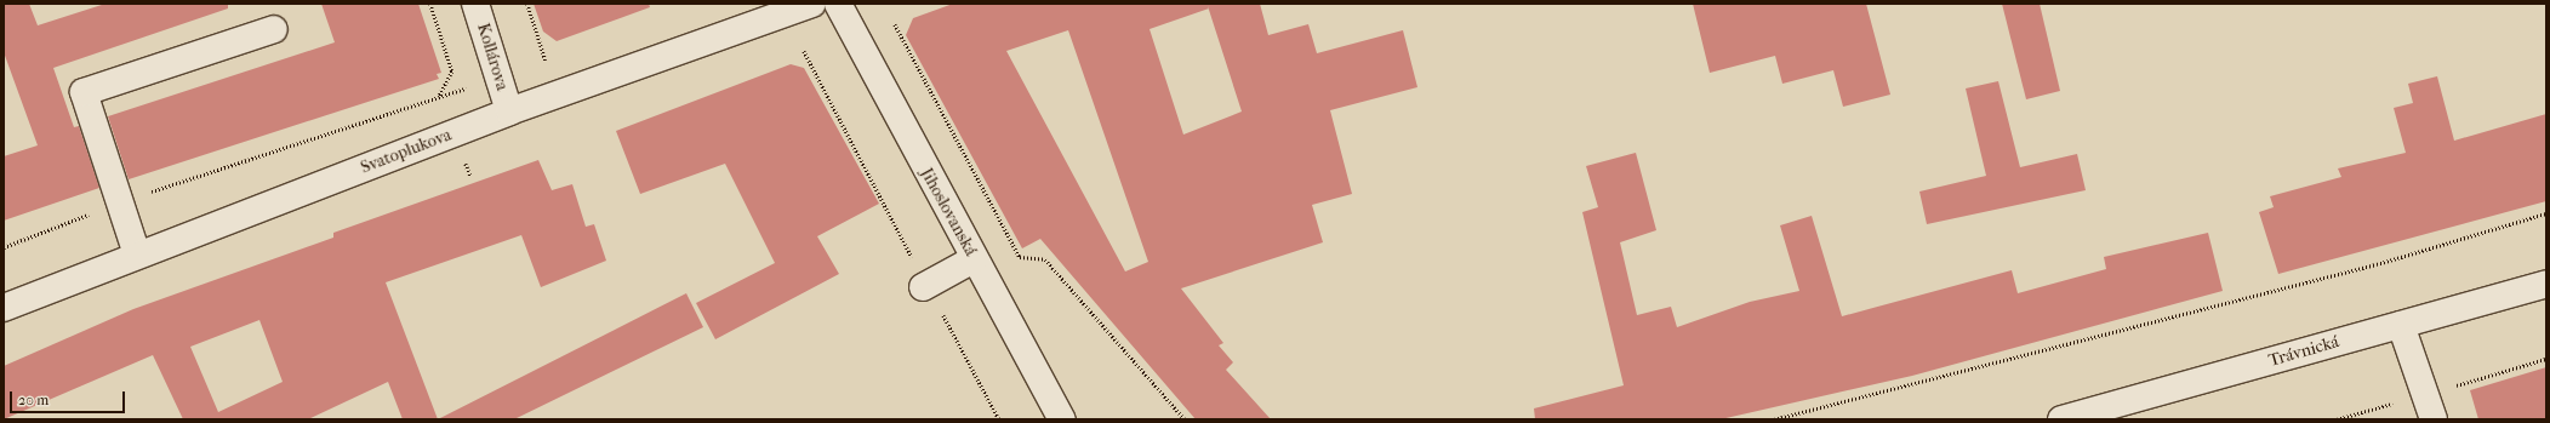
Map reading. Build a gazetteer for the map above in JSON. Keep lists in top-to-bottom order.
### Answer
{
  "streets": {
    "street": [
      "Kollárova",
      "Svatoplukova",
      "Jihoslovanská",
      "Trávnická"
    ]
  },
  "crossings": [
    ["Kollárova", "Svatoplukova"]
  ],
  "scale_bar": "20 m"
}
